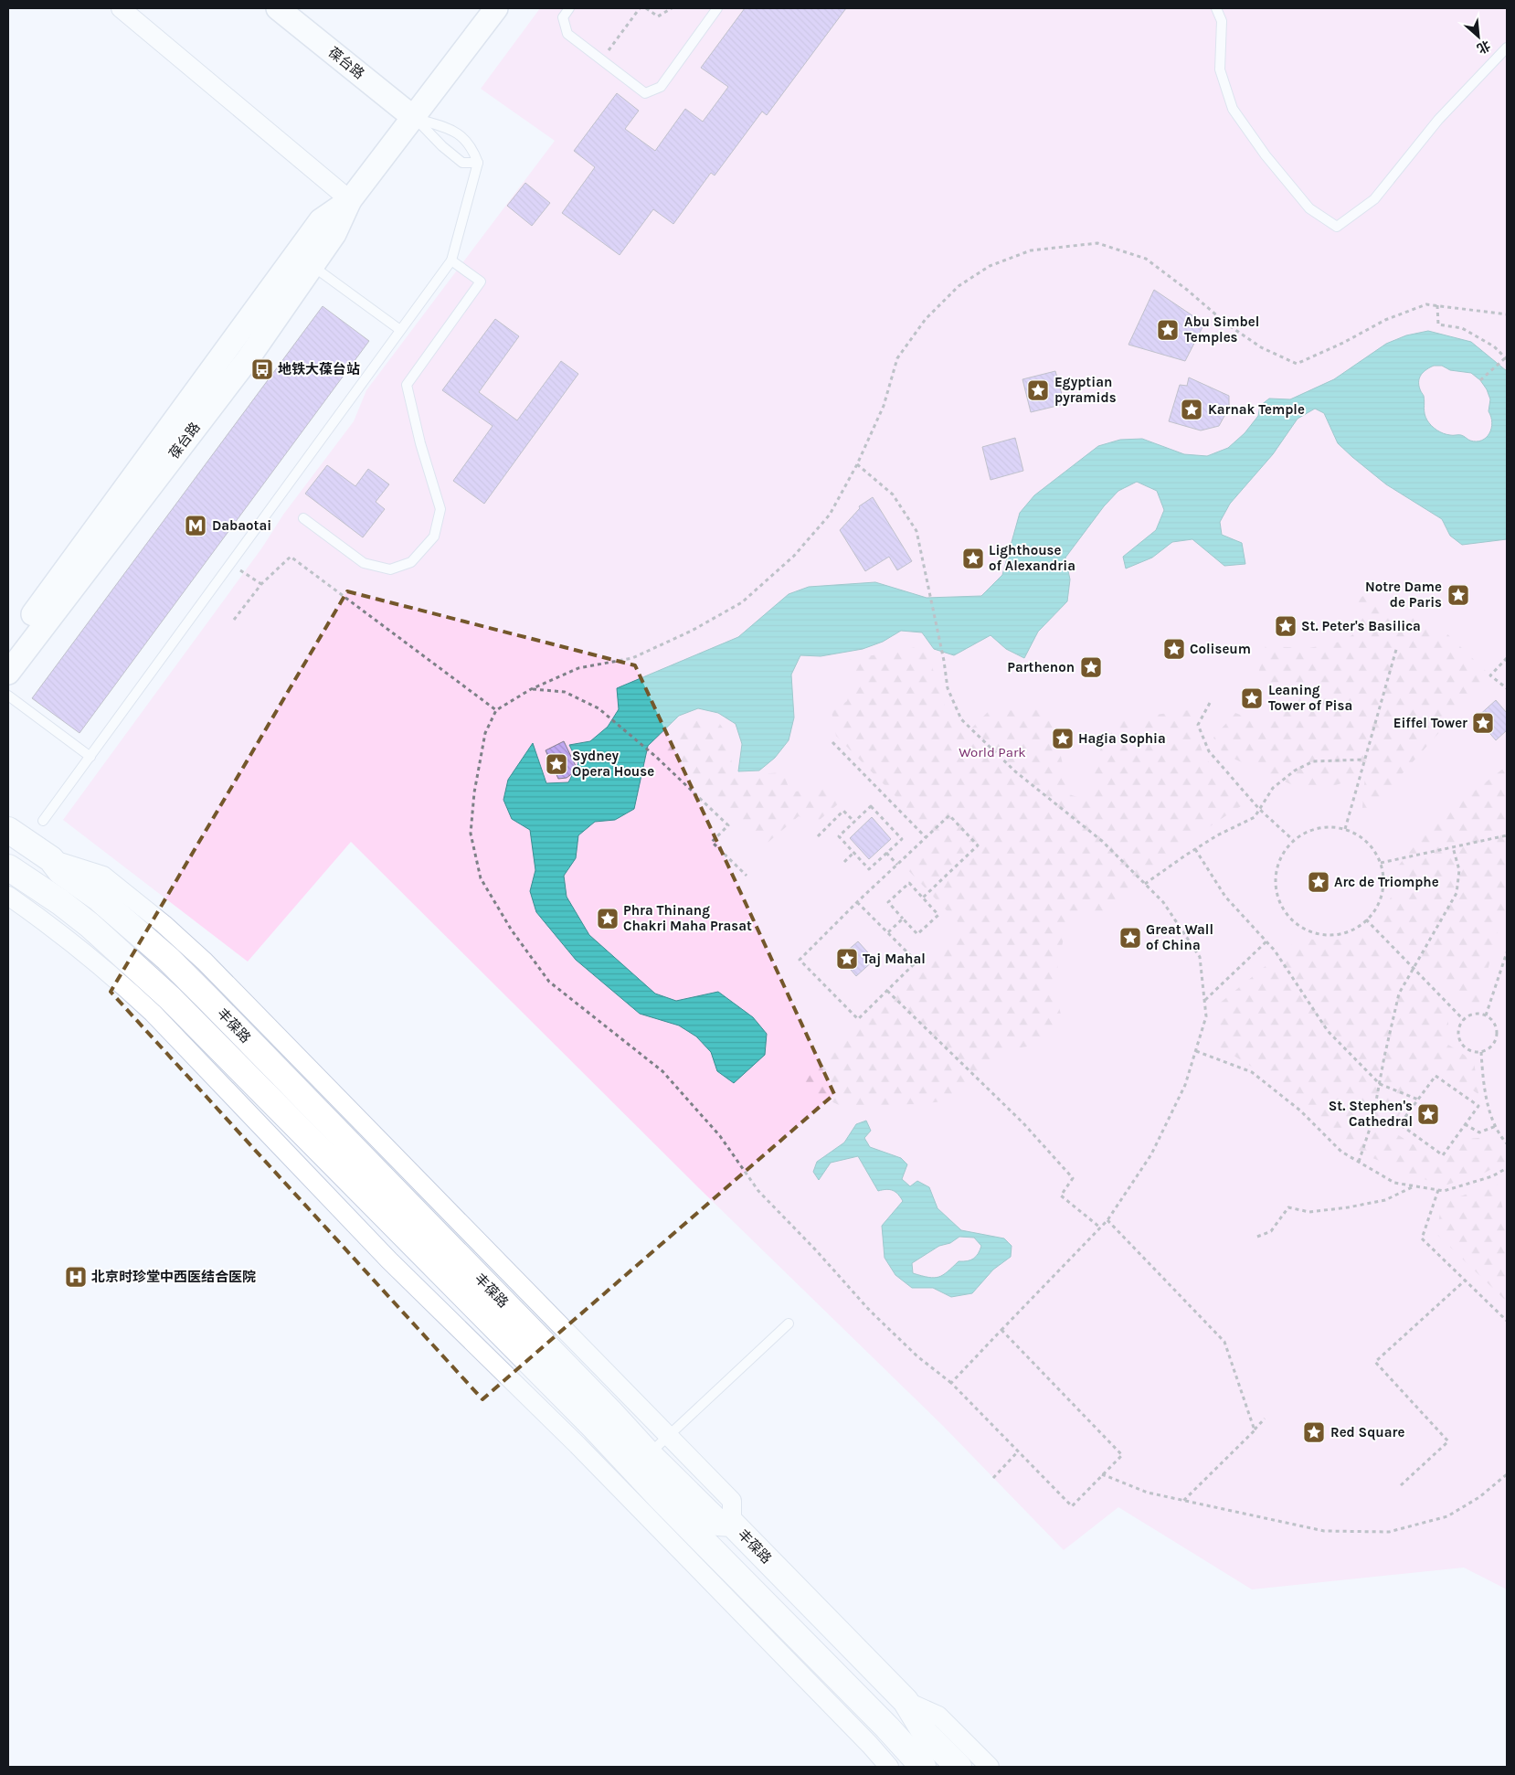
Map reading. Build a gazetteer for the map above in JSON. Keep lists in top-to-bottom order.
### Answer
{
  "streets": {
    "main road": ["丰葆路"],
    "street": ["葆台路"]
  },
  "parks": ["World Park"],
  "places": {
    "place": [
      "Abu Simbel Temples",
      "Egyptian pyramids",
      "Karnak Temple",
      "Lighthouse of Alexandria",
      "Notre Dame de Paris",
      "St. Peter's Basilica",
      "Coliseum",
      "Parthenon",
      "Leaning Tower of Pisa",
      "Eiffel Tower",
      "Hagia Sophia",
      "Sydney Opera House",
      "Arc de Triomphe",
      "Phra Thinang Chakri Maha Prasat",
      "Great Wall of China",
      "Taj Mahal",
      "St. Stephen's Cathedral",
      "Red Square"
    ],
    "bus stop": ["地铁大葆台站"],
    "metro station": ["Dabaotai"],
    "hospital": ["北京时珍堂中西医结合医院"]
  },
  "north": "bottom right"
}
